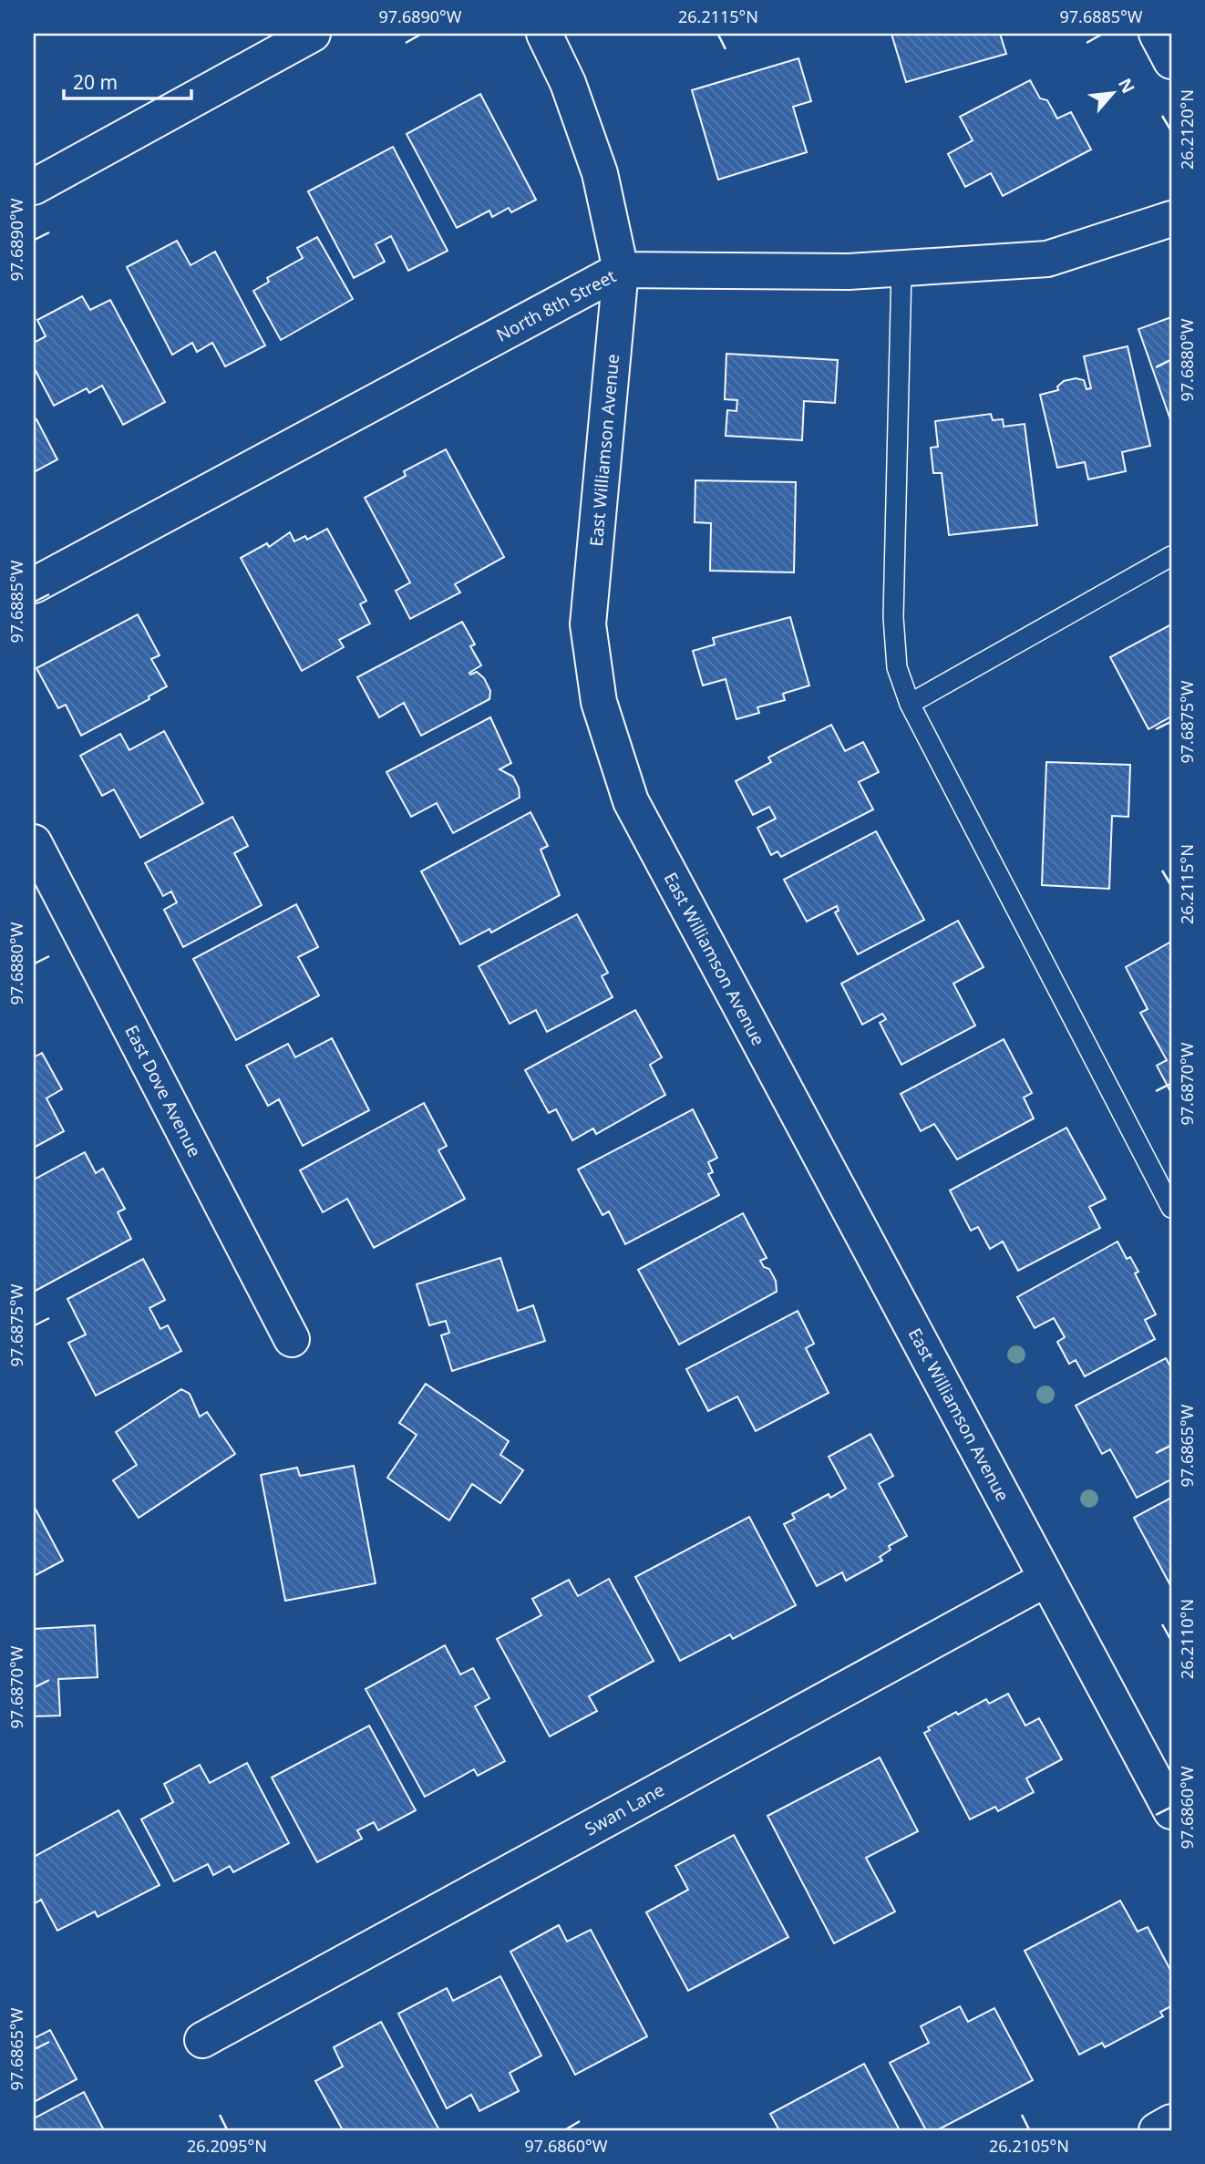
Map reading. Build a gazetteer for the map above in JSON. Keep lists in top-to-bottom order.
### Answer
{
  "streets": {
    "street": [
      "North 8th Street",
      "East Williamson Avenue",
      "East Dove Avenue",
      "Swan Lane"
    ]
  },
  "crossings": [
    ["North 8th Street", "East Williamson Avenue"],
    ["East Williamson Avenue", "Swan Lane"]
  ],
  "scale_bar": "20 m",
  "north": "top right",
  "coordinates": [
    "97.6890°W",
    "26.2115°N",
    "97.6885°W",
    "26.2120°N",
    "97.6880°W",
    "97.6875°W",
    "97.6870°W",
    "97.6865°W",
    "26.2110°N",
    "97.6860°W",
    "26.2095°N",
    "26.2105°N"
  ]
}
